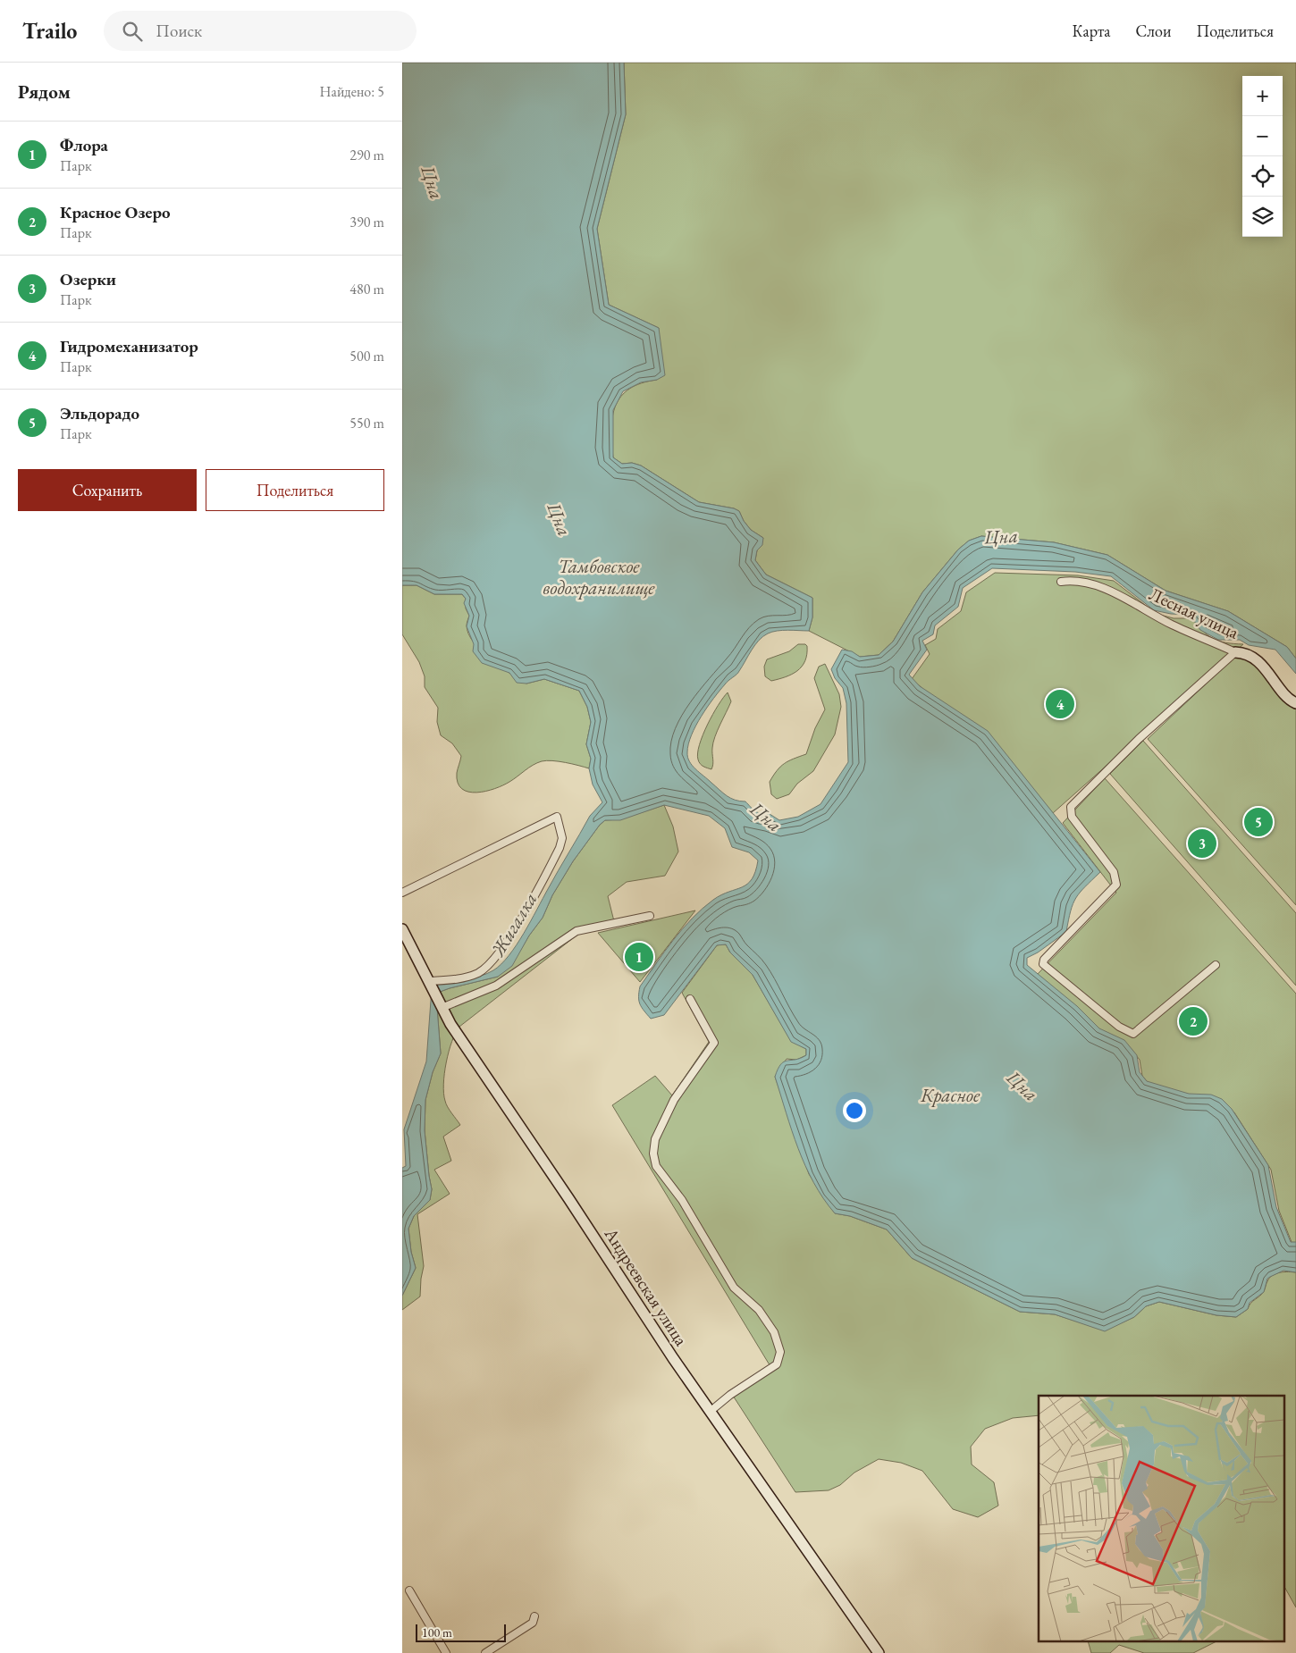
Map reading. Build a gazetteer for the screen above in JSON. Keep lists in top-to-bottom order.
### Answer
{
  "streets": {
    "street": ["Лесная улица", "Андреевская улица"]
  },
  "water": [
    "Цна",
    "Тамбовское водохранилище",
    "Жигалка",
    "Красное"
  ],
  "scale_bar": "100 m",
  "page": {
    "header": "Trailo",
    "search": "Поиск",
    "nav": ["Карта", "Слои", "Поделиться"],
    "heading": ["Рядом", "Найдено: 5"],
    "map_buttons": ["+", "−"],
    "list": [
      {
        "mark": "1",
        "name": "Флора",
        "note": "Парк",
        "value": "290 m"
      },
      {
        "mark": "2",
        "name": "Красное Озеро",
        "note": "Парк",
        "value": "390 m"
      },
      {
        "mark": "3",
        "name": "Озерки",
        "note": "Парк",
        "value": "480 m"
      },
      {
        "mark": "4",
        "name": "Гидромеханизатор",
        "note": "Парк",
        "value": "500 m"
      },
      {
        "mark": "5",
        "name": "Эльдорадо",
        "note": "Парк",
        "value": "550 m"
      }
    ],
    "buttons": ["Сохранить", "Поделиться"],
    "pins": [
      "4",
      "5",
      "3",
      "1",
      "2"
    ],
    "scale": "100 m"
  }
}
